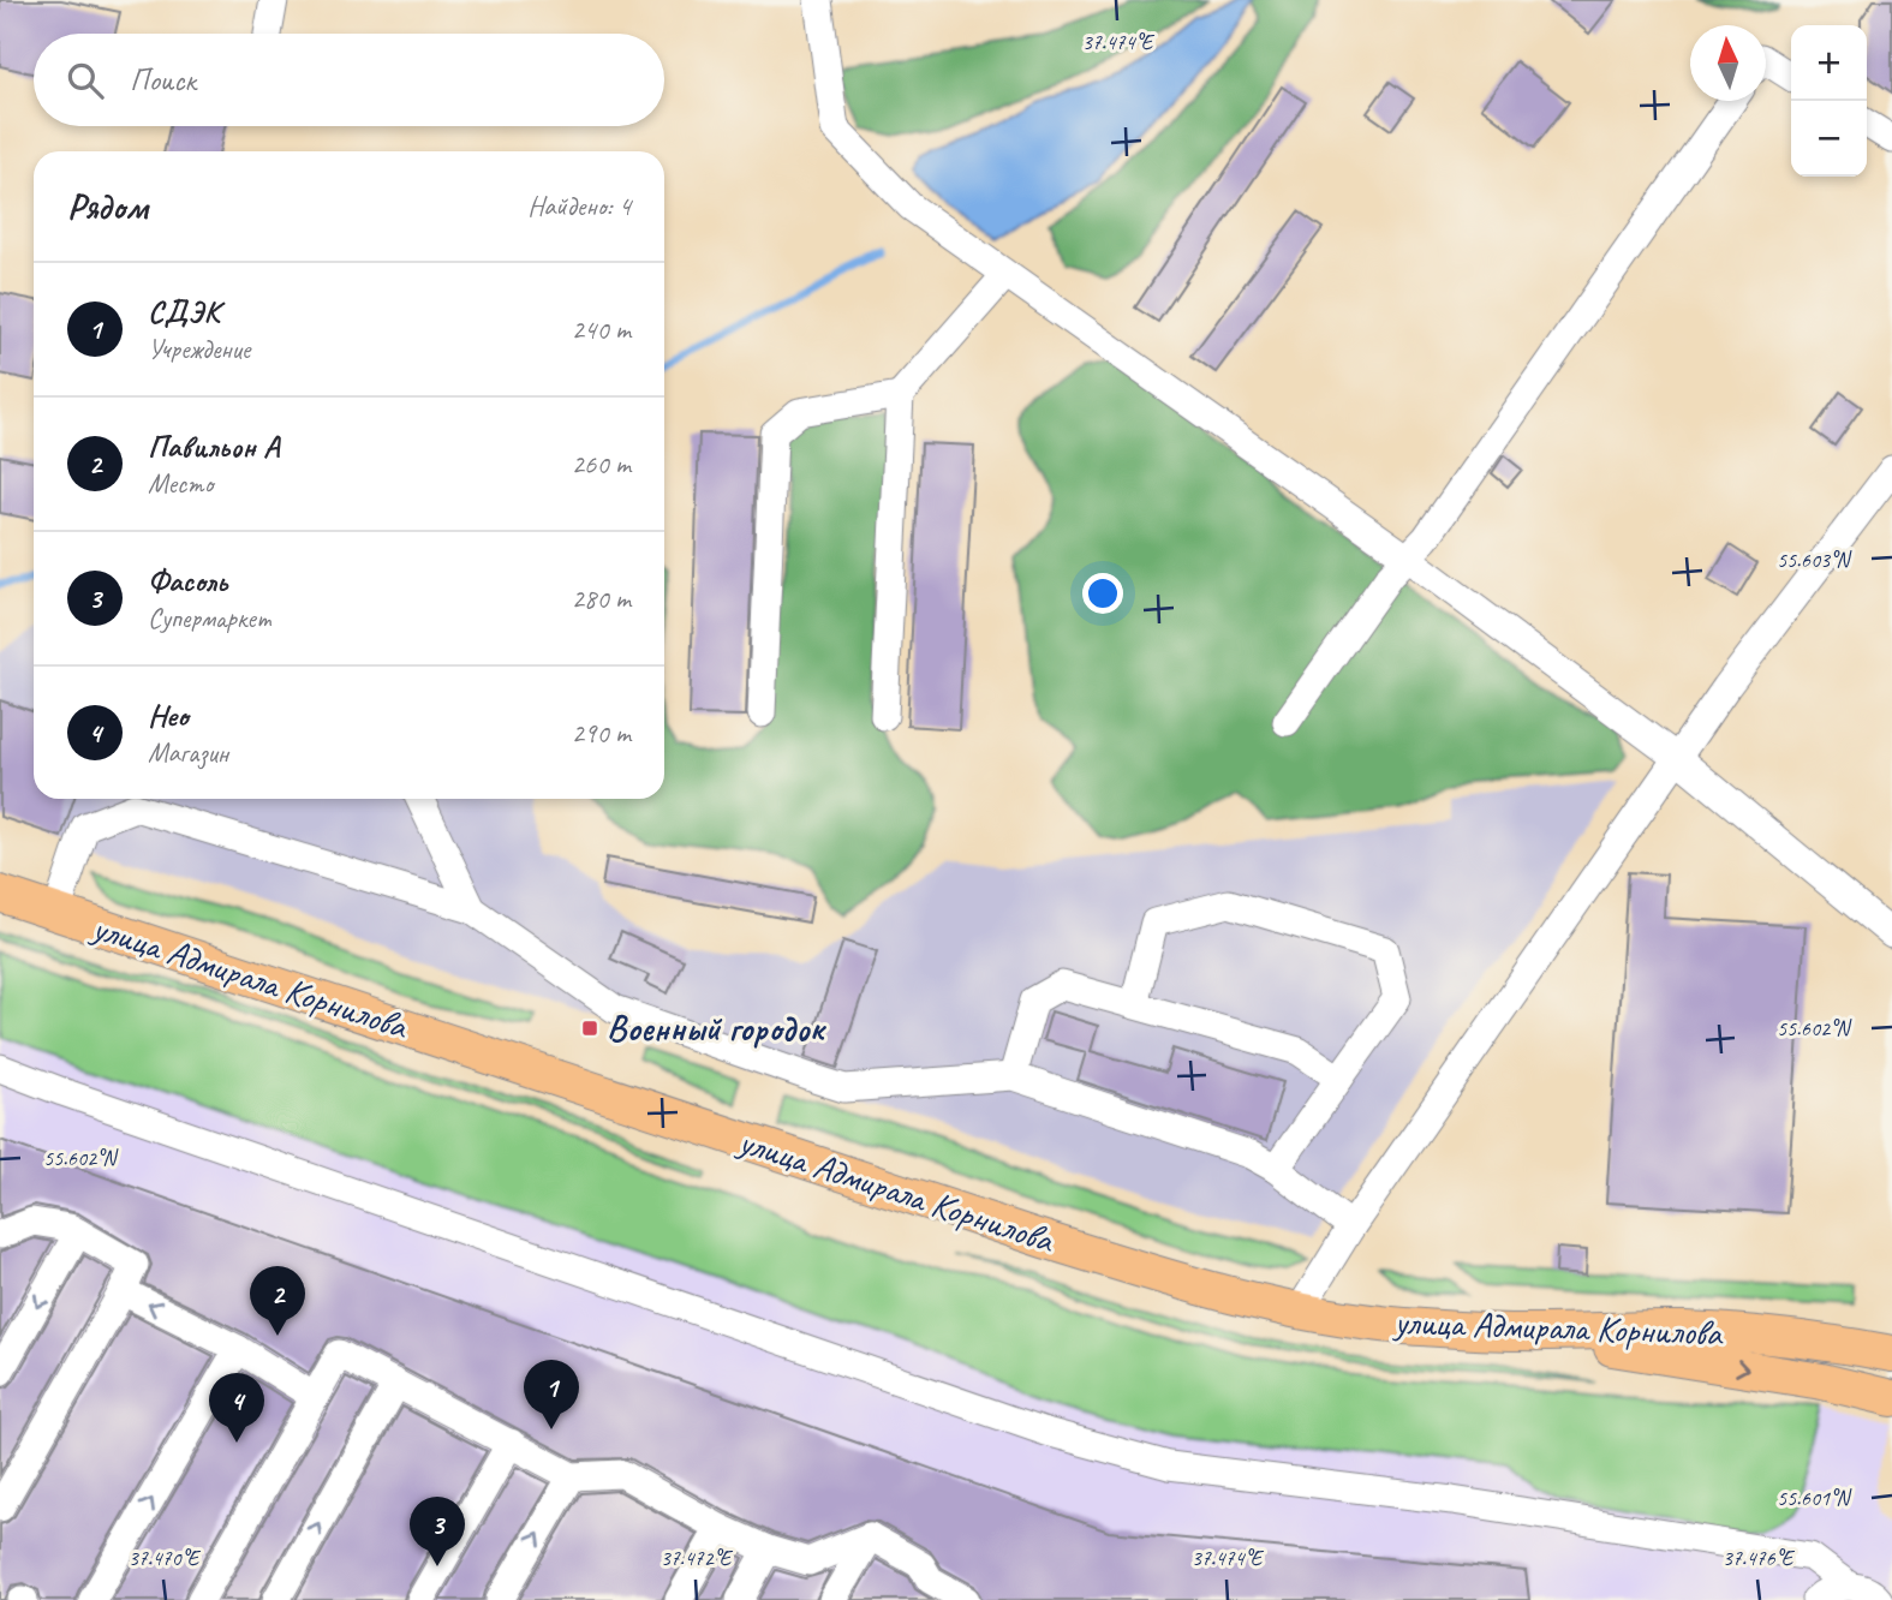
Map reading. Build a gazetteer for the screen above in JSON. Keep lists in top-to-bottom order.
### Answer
{
  "streets": {
    "main road": ["улица Адмирала Корнилова"]
  },
  "places": {
    "transit": ["Военный городок"]
  },
  "north": "top",
  "page": {
    "map_buttons": ["+", "−"],
    "search": "Поиск",
    "heading": ["Рядом", "Найдено: 4"],
    "list": [
      {
        "mark": "1",
        "name": "СДЭК",
        "note": "Учреждение",
        "value": "240 m"
      },
      {
        "mark": "2",
        "name": "Павильон А",
        "note": "Место",
        "value": "260 m"
      },
      {
        "mark": "3",
        "name": "Фасоль",
        "note": "Супермаркет",
        "value": "280 m"
      },
      {
        "mark": "4",
        "name": "Нео",
        "note": "Магазин",
        "value": "290 m"
      }
    ],
    "pins": [
      "2",
      "1",
      "4",
      "3"
    ]
  },
  "coordinates": [
    "37.474°E",
    "55.603°N",
    "55.602°N",
    "55.601°N",
    "37.470°E",
    "37.472°E",
    "37.476°E"
  ]
}
